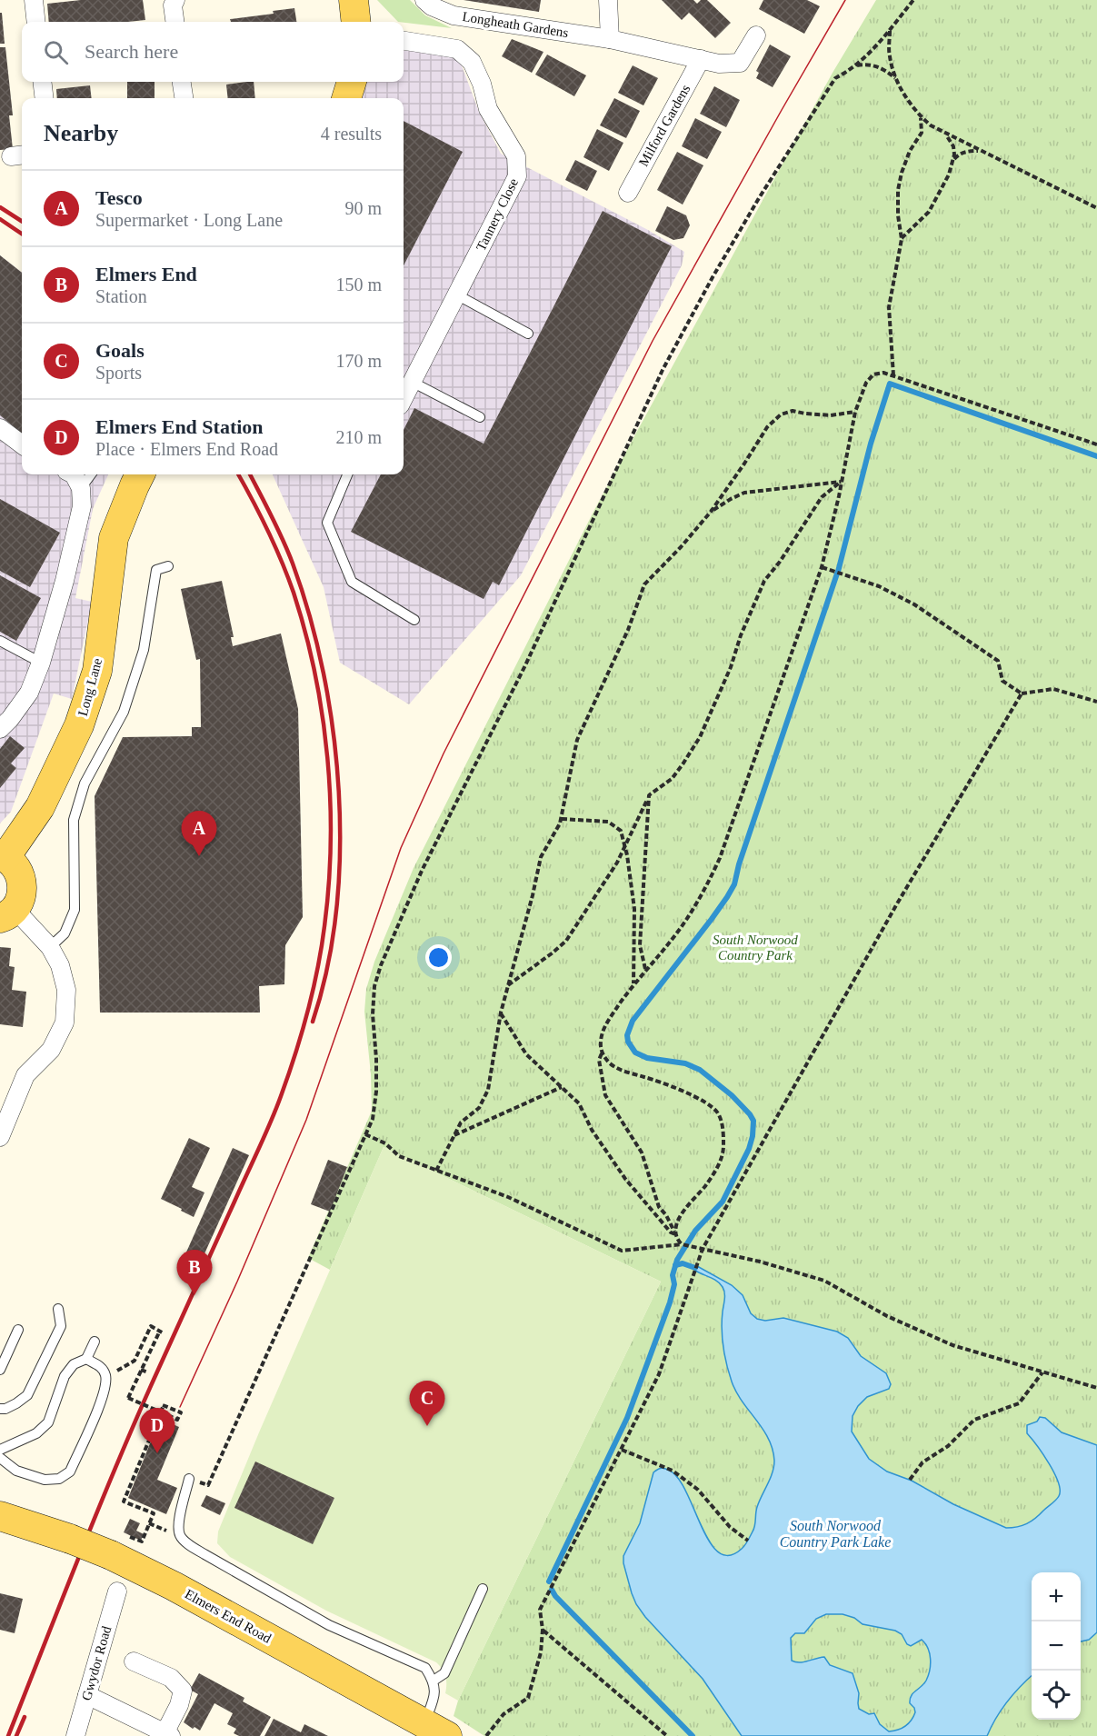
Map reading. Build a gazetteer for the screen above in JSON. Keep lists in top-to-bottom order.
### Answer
{
  "streets": {
    "main road": ["Long Lane", "Elmers End Road"],
    "street": [
      "Longheath Gardens",
      "Milford Gardens",
      "Tannery Close",
      "Gwydor Road"
    ]
  },
  "crossings": [
    ["Longheath Gardens", "Milford Gardens"]
  ],
  "water": ["South Norwood Country Park Lake"],
  "parks": ["South Norwood Country Park"],
  "page": {
    "search": "Search here",
    "heading": ["Nearby", "4 results"],
    "list": [
      {
        "mark": "A",
        "name": "Tesco",
        "note": "Supermarket · Long Lane",
        "value": "90 m"
      },
      {
        "mark": "B",
        "name": "Elmers End",
        "note": "Station",
        "value": "150 m"
      },
      {
        "mark": "C",
        "name": "Goals",
        "note": "Sports",
        "value": "170 m"
      },
      {
        "mark": "D",
        "name": "Elmers End Station",
        "note": "Place · Elmers End Road",
        "value": "210 m"
      }
    ],
    "pins": [
      "A",
      "B",
      "C",
      "D"
    ],
    "map_buttons": ["+", "−"]
  }
}
